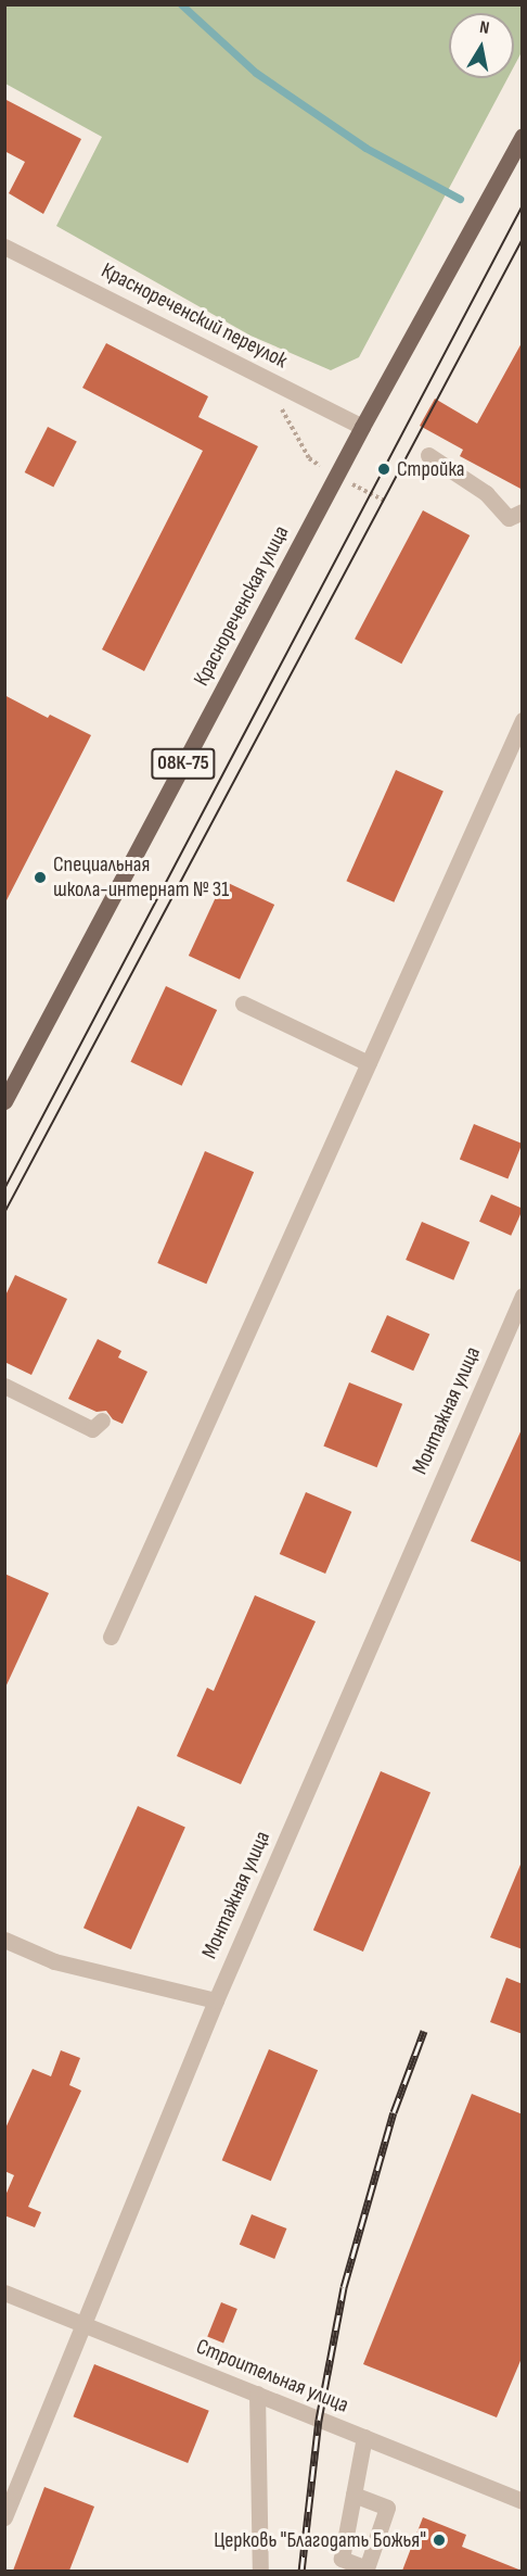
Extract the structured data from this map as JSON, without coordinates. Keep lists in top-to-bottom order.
{
  "streets": {
    "main road": ["Краснореченская улица", "08К-75"],
    "street": ["Краснореченский переулок", "Монтажная улица", "Строительная улица"]
  },
  "crossings": [
    ["Краснореченский переулок", "Краснореченская улица"],
    ["Монтажная улица", "Строительная улица"]
  ],
  "places": ["Стройка", "Специальная школа-интернат № 31", "Церковь \"Благодать Божья\""],
  "north": "top"
}
